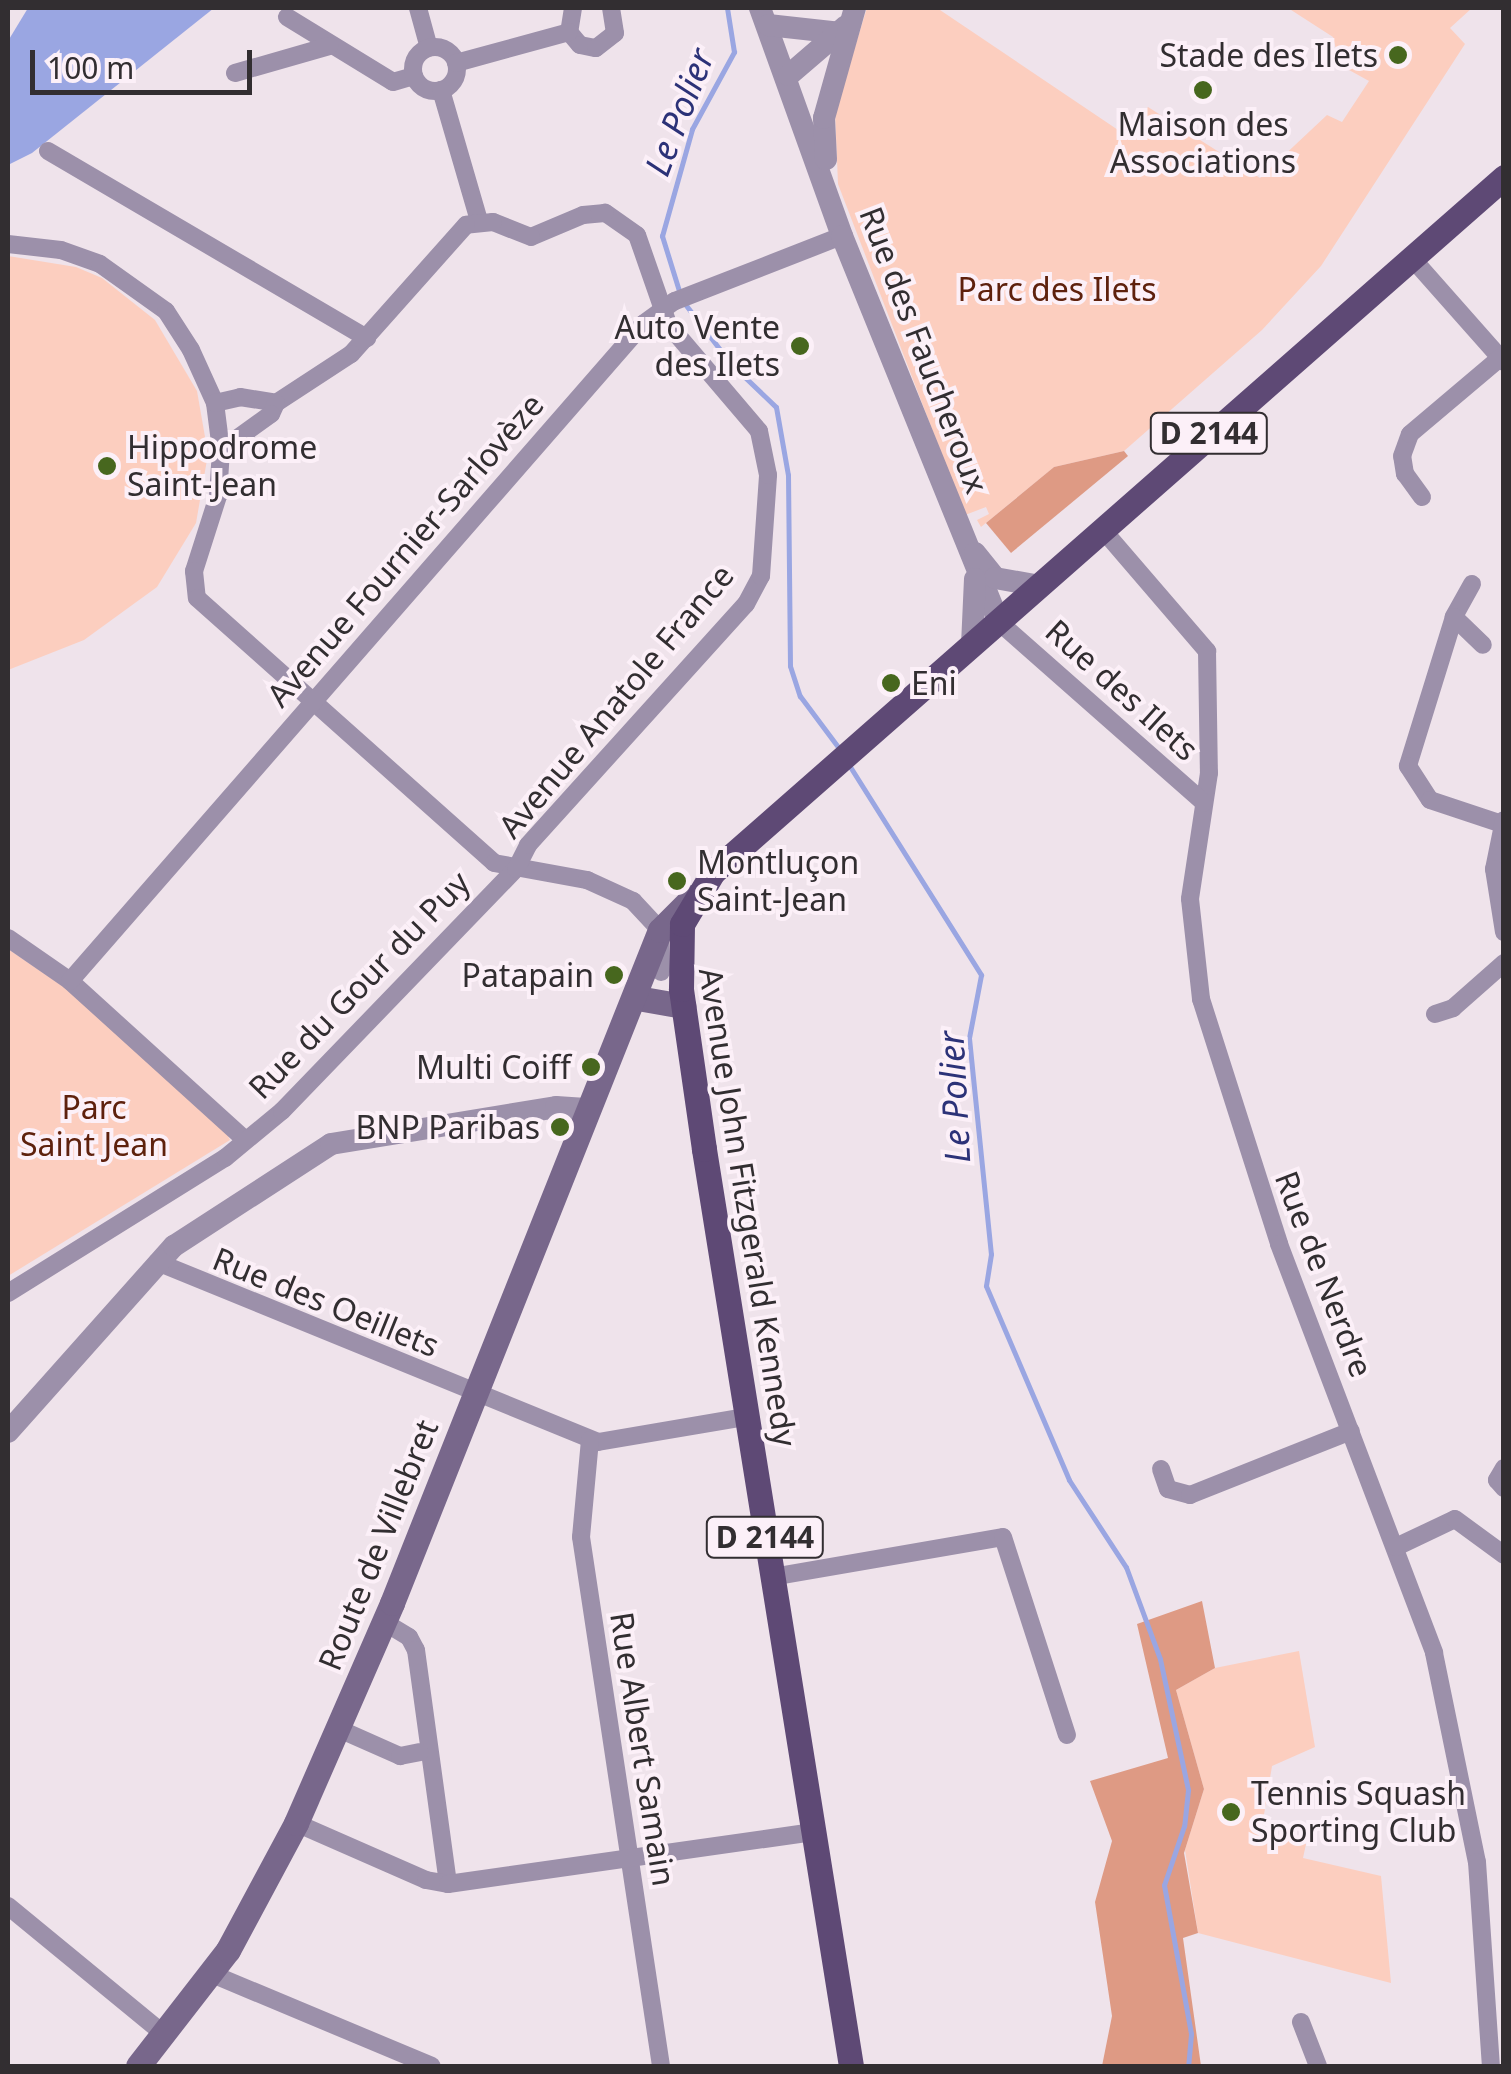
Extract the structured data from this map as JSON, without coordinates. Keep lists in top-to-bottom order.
{
  "streets": {
    "main road": ["D 2144", "Avenue John Fitzgerald Kennedy", "Route de Villebret"],
    "street": [
      "Rue des Faucheroux",
      "Avenue Fournier-Sarlovèze",
      "Rue des Ilets",
      "Avenue Anatole France",
      "Rue du Gour du Puy",
      "Rue de Nerdre",
      "Rue des Oeillets",
      "Rue Albert Samain"
    ]
  },
  "crossings": [
    ["Rue des Faucheroux", "Avenue Fournier-Sarlovèze"],
    ["Avenue Fournier-Sarlovèze", "Avenue Anatole France"],
    ["Rue des Ilets", "Avenue John Fitzgerald Kennedy"],
    ["Rue des Ilets", "Rue de Nerdre"],
    ["Avenue Anatole France", "Rue du Gour du Puy"],
    ["Rue du Gour du Puy", "Avenue John Fitzgerald Kennedy"],
    ["Avenue John Fitzgerald Kennedy", "Rue de Nerdre"],
    ["Rue des Oeillets", "Route de Villebret"],
    ["Rue des Oeillets", "Rue Albert Samain"]
  ],
  "water": ["Le Polier"],
  "parks": ["Parc des Ilets", "Parc Saint Jean"],
  "places": [
    "Stade des Ilets",
    "Maison des Associations",
    "Auto Vente des Ilets",
    "Hippodrome Saint-Jean",
    "Eni",
    "Montluçon Saint-Jean",
    "Patapain",
    "Multi Coiff",
    "BNP Paribas",
    "Tennis Squash Sporting Club"
  ],
  "scale_bar": "100 m"
}
